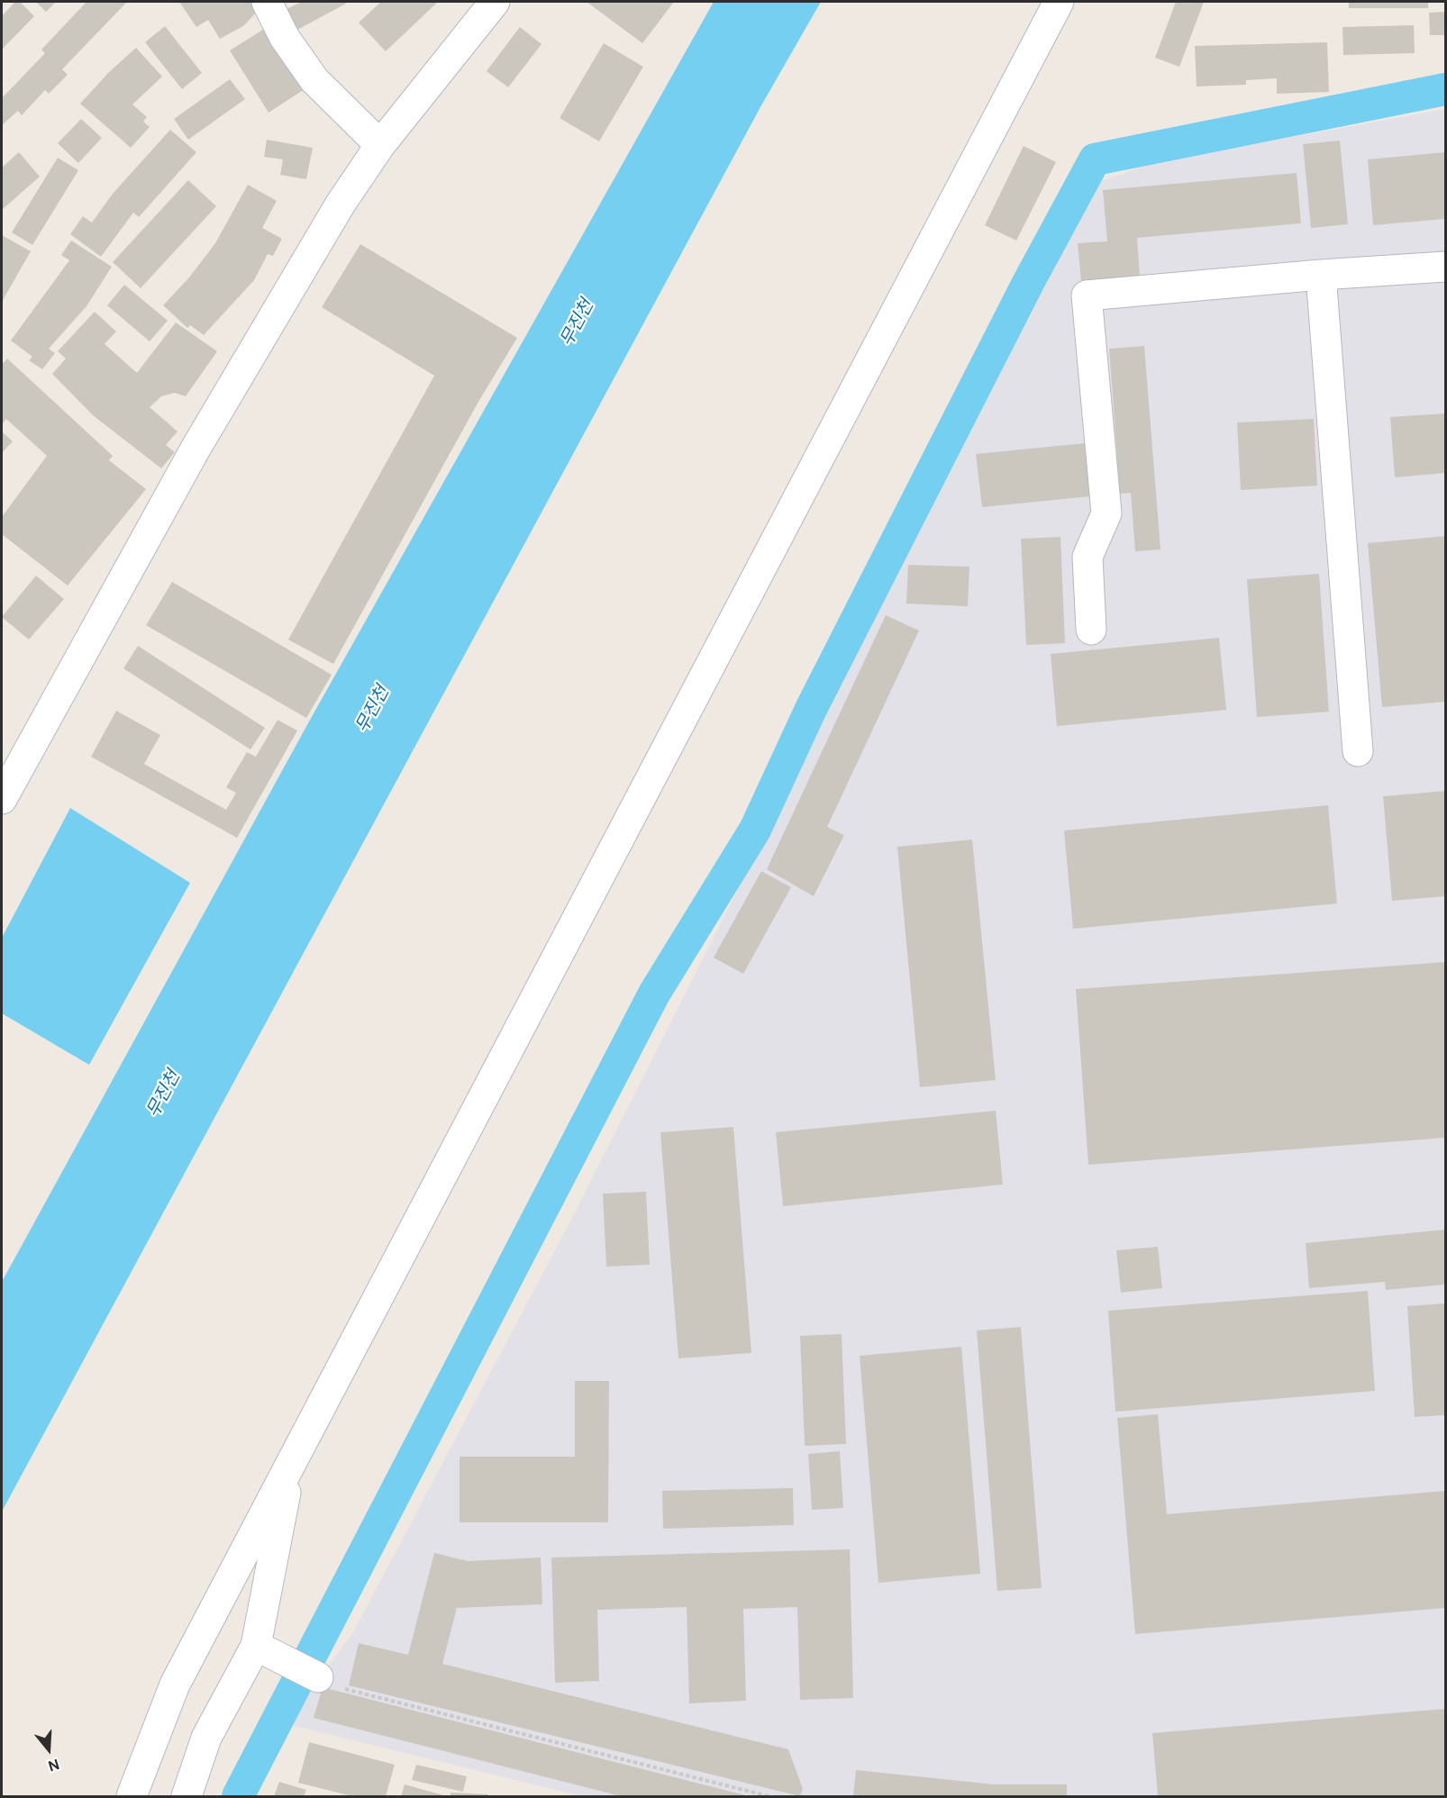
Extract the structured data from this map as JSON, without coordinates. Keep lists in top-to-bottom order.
{
  "water": ["무진천"],
  "north": "bottom"
}
